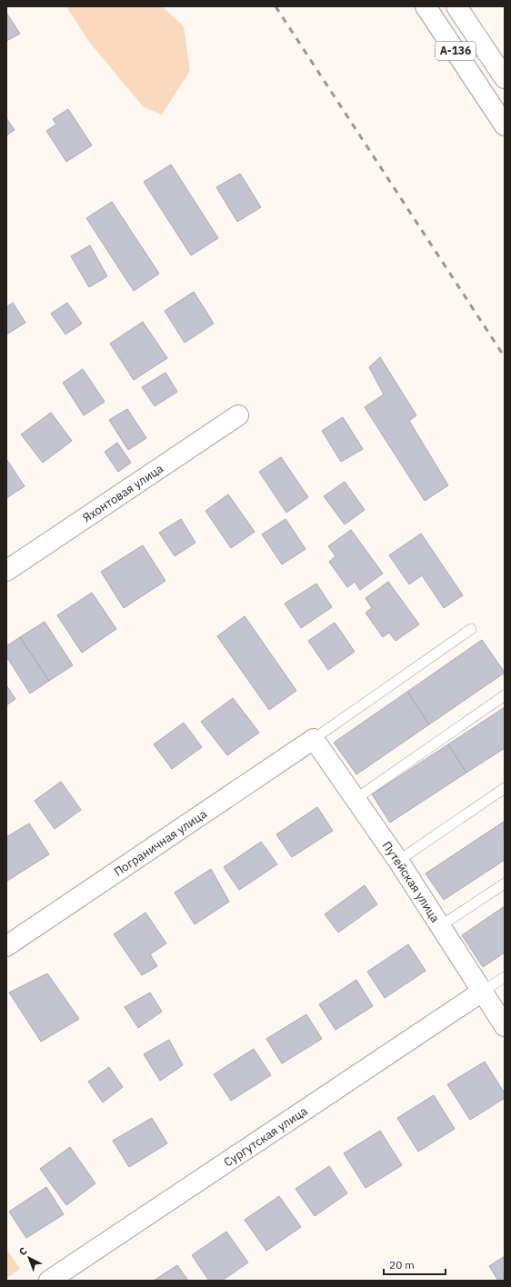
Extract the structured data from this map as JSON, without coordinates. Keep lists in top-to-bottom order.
{
  "streets": {
    "main road": [
      "А-136",
      "Яхонтовая улица",
      "Пограничная улица",
      "Путейская улица",
      "Сургутская улица"
    ]
  },
  "crossings": [
    ["Пограничная улица", "Путейская улица"],
    ["Путейская улица", "Сургутская улица"]
  ],
  "scale_bar": "20 m",
  "north": "top left"
}
